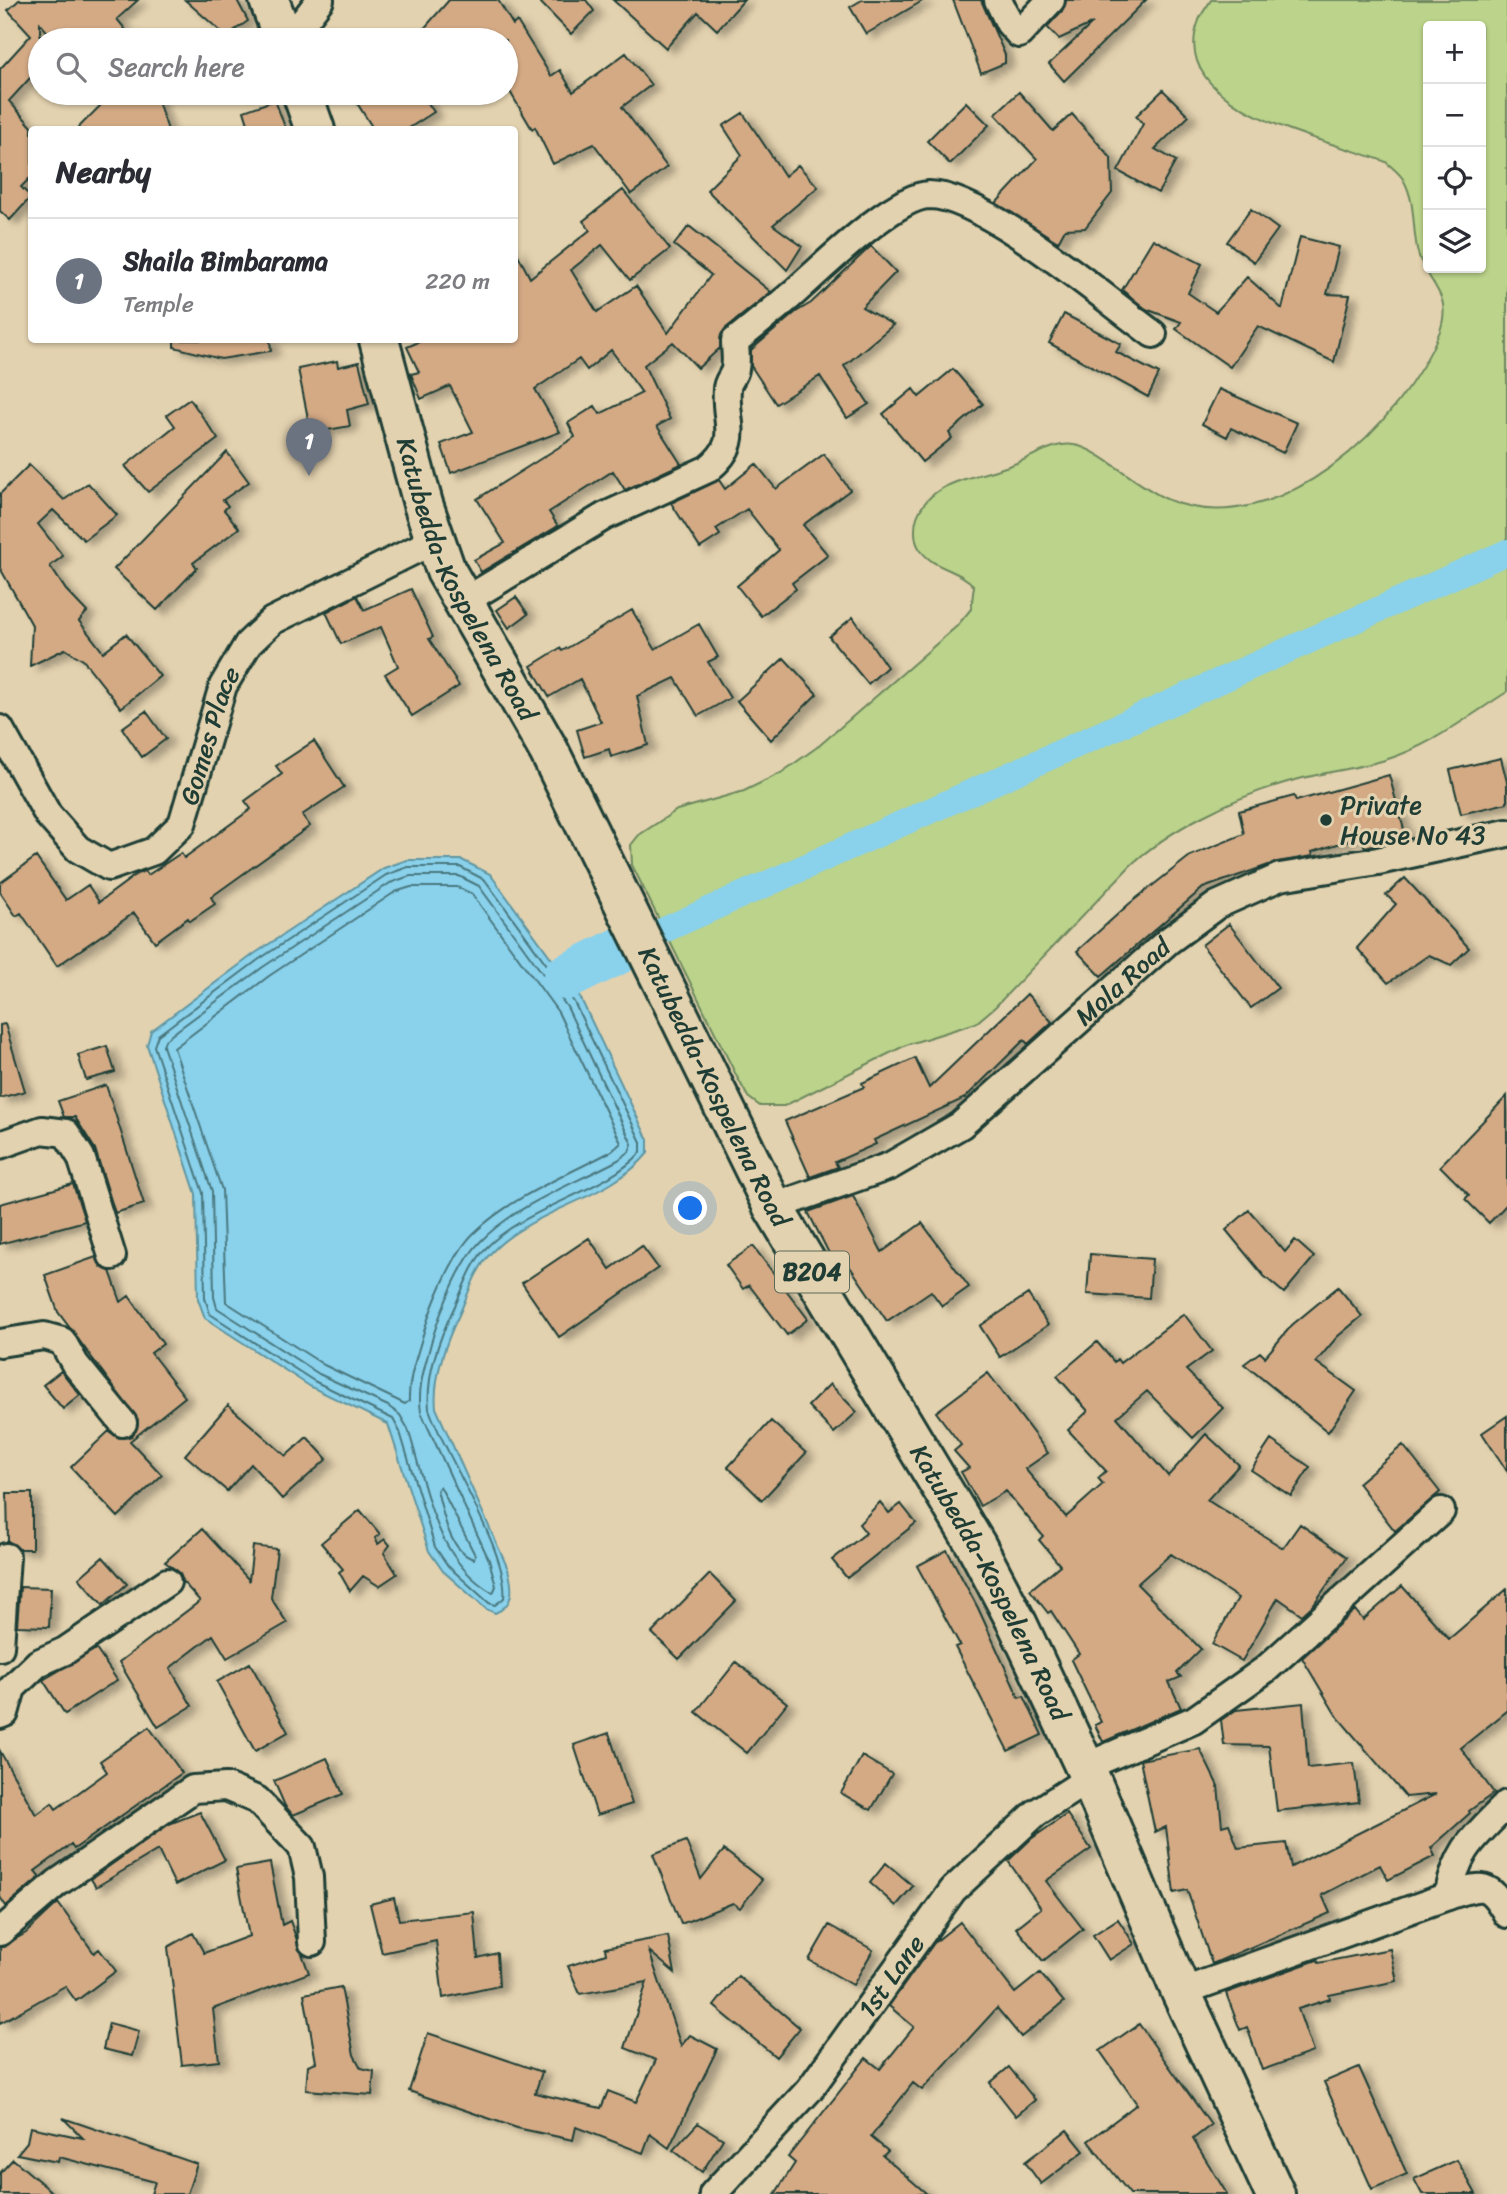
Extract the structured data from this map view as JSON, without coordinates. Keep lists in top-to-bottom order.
{
  "streets": {
    "main road": ["Katubedda-Kospelena Road", "B204"],
    "street": ["Gomes Place", "Mola Road", "1st Lane"]
  },
  "crossings": [
    ["Katubedda-Kospelena Road", "Gomes Place"],
    ["Katubedda-Kospelena Road", "Mola Road"],
    ["Katubedda-Kospelena Road", "1st Lane"]
  ],
  "places": ["Private House No 43"],
  "page": {
    "map_buttons": ["+", "−"],
    "search": "Search here",
    "heading": "Nearby",
    "list": [
      {
        "mark": "1",
        "name": "Shaila Bimbarama",
        "note": "Temple",
        "value": "220 m"
      }
    ],
    "pins": "1"
  }
}
